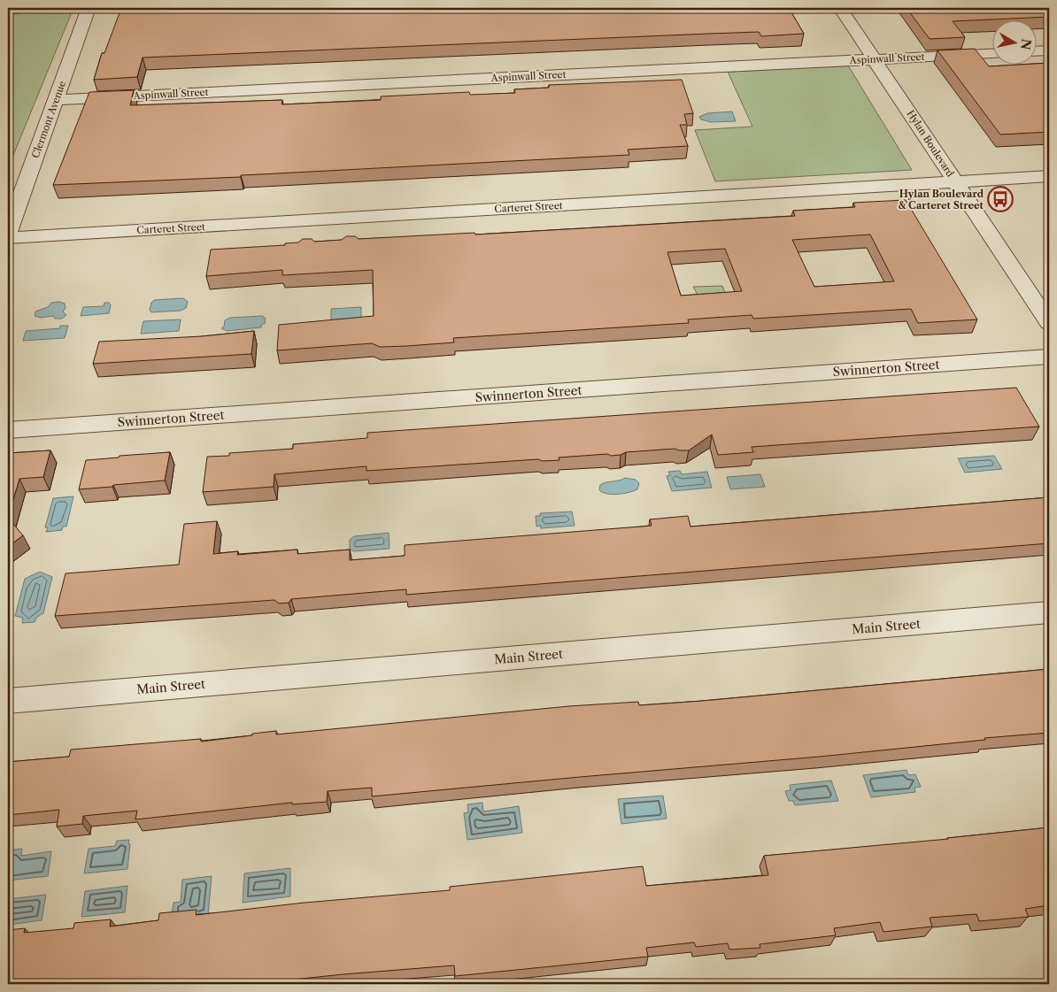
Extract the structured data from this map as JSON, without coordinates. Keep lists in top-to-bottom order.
{
  "streets": {
    "street": [
      "Aspinwall Street",
      "Clermont Avenue",
      "Hylan Boulevard",
      "Carteret Street",
      "Swinnerton Street",
      "Main Street"
    ]
  },
  "crossings": [
    ["Aspinwall Street", "Clermont Avenue"],
    ["Aspinwall Street", "Hylan Boulevard"],
    ["Hylan Boulevard", "Carteret Street"]
  ],
  "places": {
    "bus stop": ["Hylan Boulevard & Carteret Street"]
  },
  "north": "right"
}
